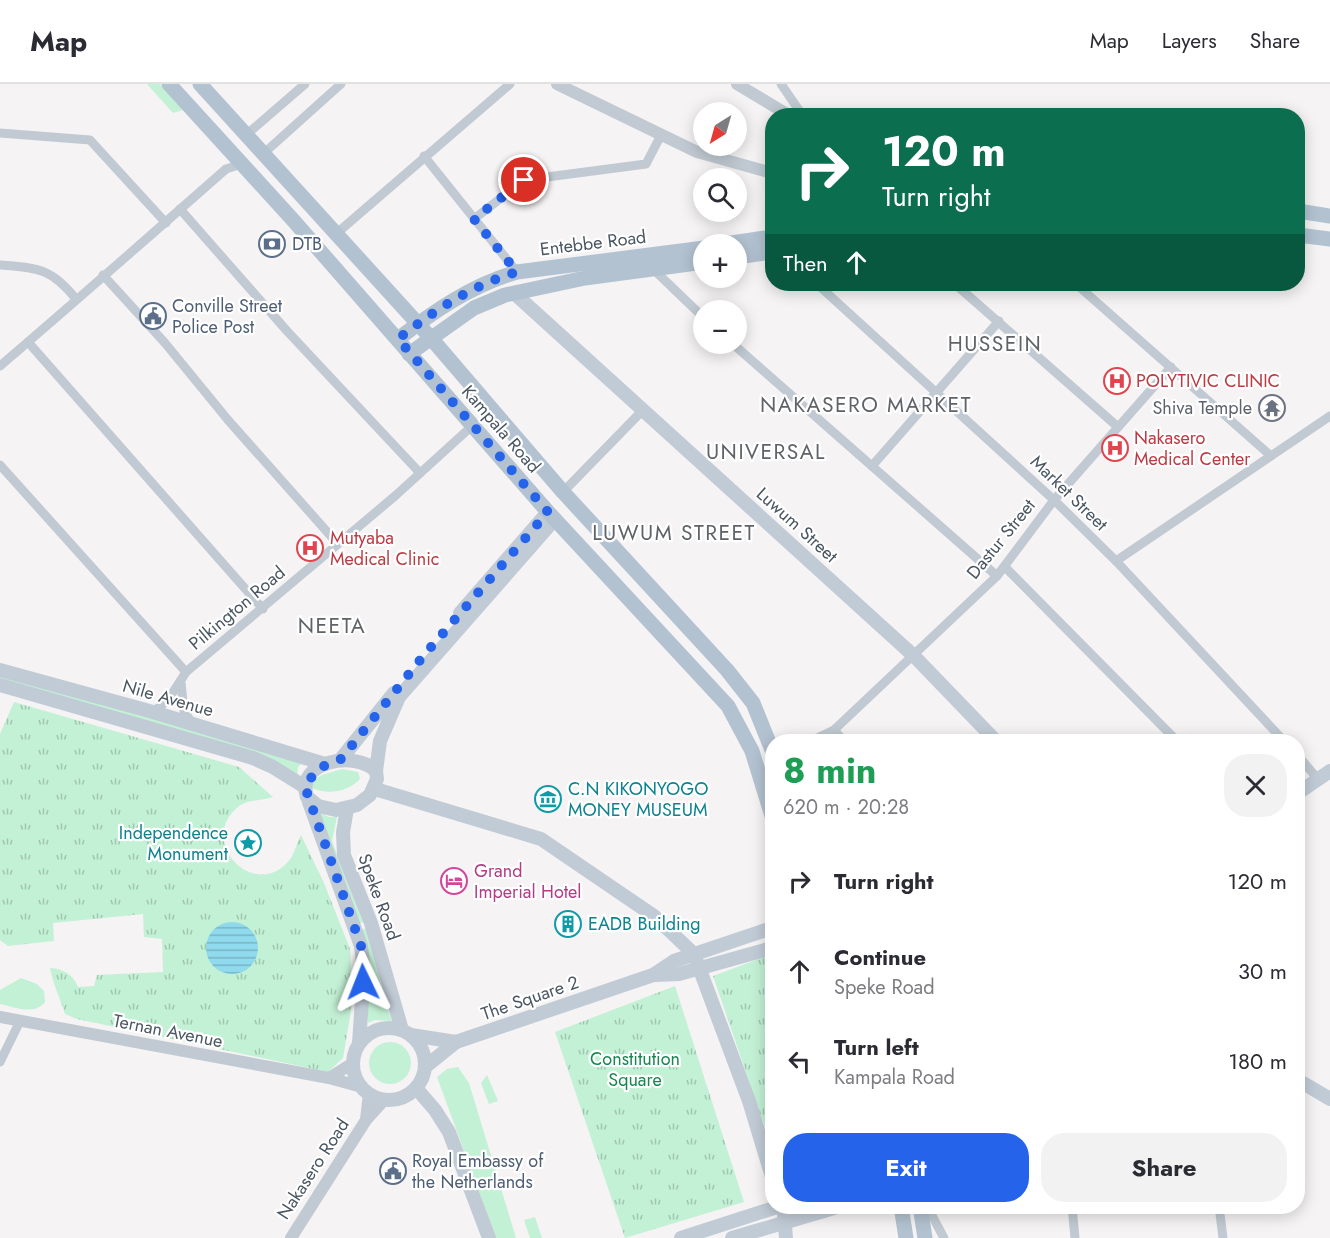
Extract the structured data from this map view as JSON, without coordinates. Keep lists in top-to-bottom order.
{
  "streets": {
    "main road": [
      "Entebbe Road",
      "Kampala Road",
      "Luwum Street",
      "Nile Avenue",
      "Speke Road",
      "The Square 2"
    ],
    "street": [
      "Market Street",
      "Dastur Street",
      "Pilkington Road",
      "Ternan Avenue",
      "Nakasero Road"
    ]
  },
  "crossings": [
    ["Entebbe Road", "Kampala Road"],
    ["Entebbe Road", "Luwum Street"],
    ["Kampala Road", "Pilkington Road"],
    ["Market Street", "Dastur Street"],
    ["Luwum Street", "Dastur Street"],
    ["Nile Avenue", "Speke Road"],
    ["Speke Road", "The Square 2"],
    ["Speke Road", "Ternan Avenue"],
    ["Speke Road", "Nakasero Road"],
    ["The Square 2", "Ternan Avenue"],
    ["The Square 2", "Nakasero Road"],
    ["Ternan Avenue", "Nakasero Road"]
  ],
  "districts": [
    "HUSSEIN",
    "NAKASERO MARKET",
    "UNIVERSAL",
    "LUWUM STREET",
    "NEETA"
  ],
  "parks": ["Constitution Square"],
  "places": {
    "bank": ["DTB"],
    "public building": ["Conville Street Police Post", "Royal Embassy of the Netherlands"],
    "hospital": ["POLYTIVIC CLINIC", "Nakasero Medical Center", "Mutyaba Medical Clinic"],
    "temple": ["Shiva Temple"],
    "museum": ["C.N KIKONYOGO MONEY MUSEUM"],
    "place": ["Independence Monument"],
    "hotel": ["Grand Imperial Hotel"],
    "building": ["EADB Building"]
  },
  "north": "bottom left",
  "page": {
    "header": "Map",
    "nav": ["Map", "Layers", "Share"],
    "map_buttons": ["+", "−"],
    "turn": ["120 m", "Turn right"],
    "then": "Then",
    "heading": ["8 min", "620 m · 20:28"],
    "list": [
      {
        "name": "Turn right",
        "value": "120 m"
      },
      {
        "name": "Continue",
        "note": "Speke Road",
        "value": "30 m"
      },
      {
        "name": "Turn left",
        "note": "Kampala Road",
        "value": "180 m"
      }
    ],
    "buttons": ["Exit", "Share"]
  }
}
